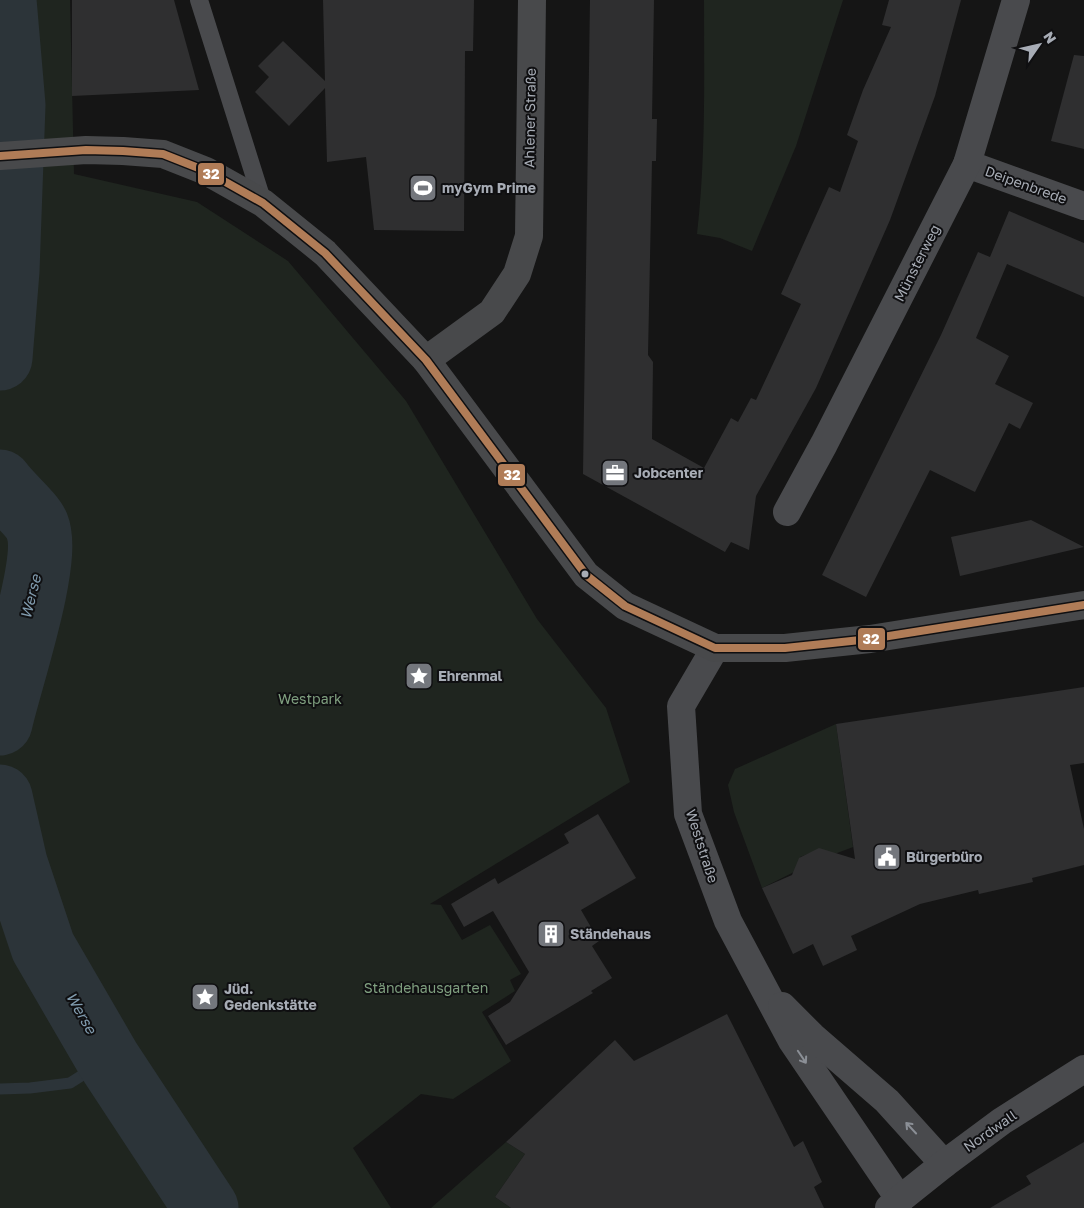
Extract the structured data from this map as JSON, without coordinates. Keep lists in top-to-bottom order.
{
  "streets": {
    "main road": ["Ahlener Straße"],
    "street": [
      "Deipenbrede",
      "Münsterweg",
      "Weststraße",
      "Nordwall"
    ]
  },
  "crossings": [
    ["Deipenbrede", "Münsterweg"],
    ["Weststraße", "Nordwall"]
  ],
  "water": ["Werse"],
  "parks": ["Westpark", "Ständehausgarten"],
  "places": {
    "sports": ["myGym Prime"],
    "office": ["Jobcenter"],
    "place": ["Ehrenmal", "Jüd. Gedenkstätte"],
    "public building": ["Bürgerbüro"],
    "building": ["Ständehaus"]
  },
  "lines": ["transit line 32"],
  "north": "top right"
}
